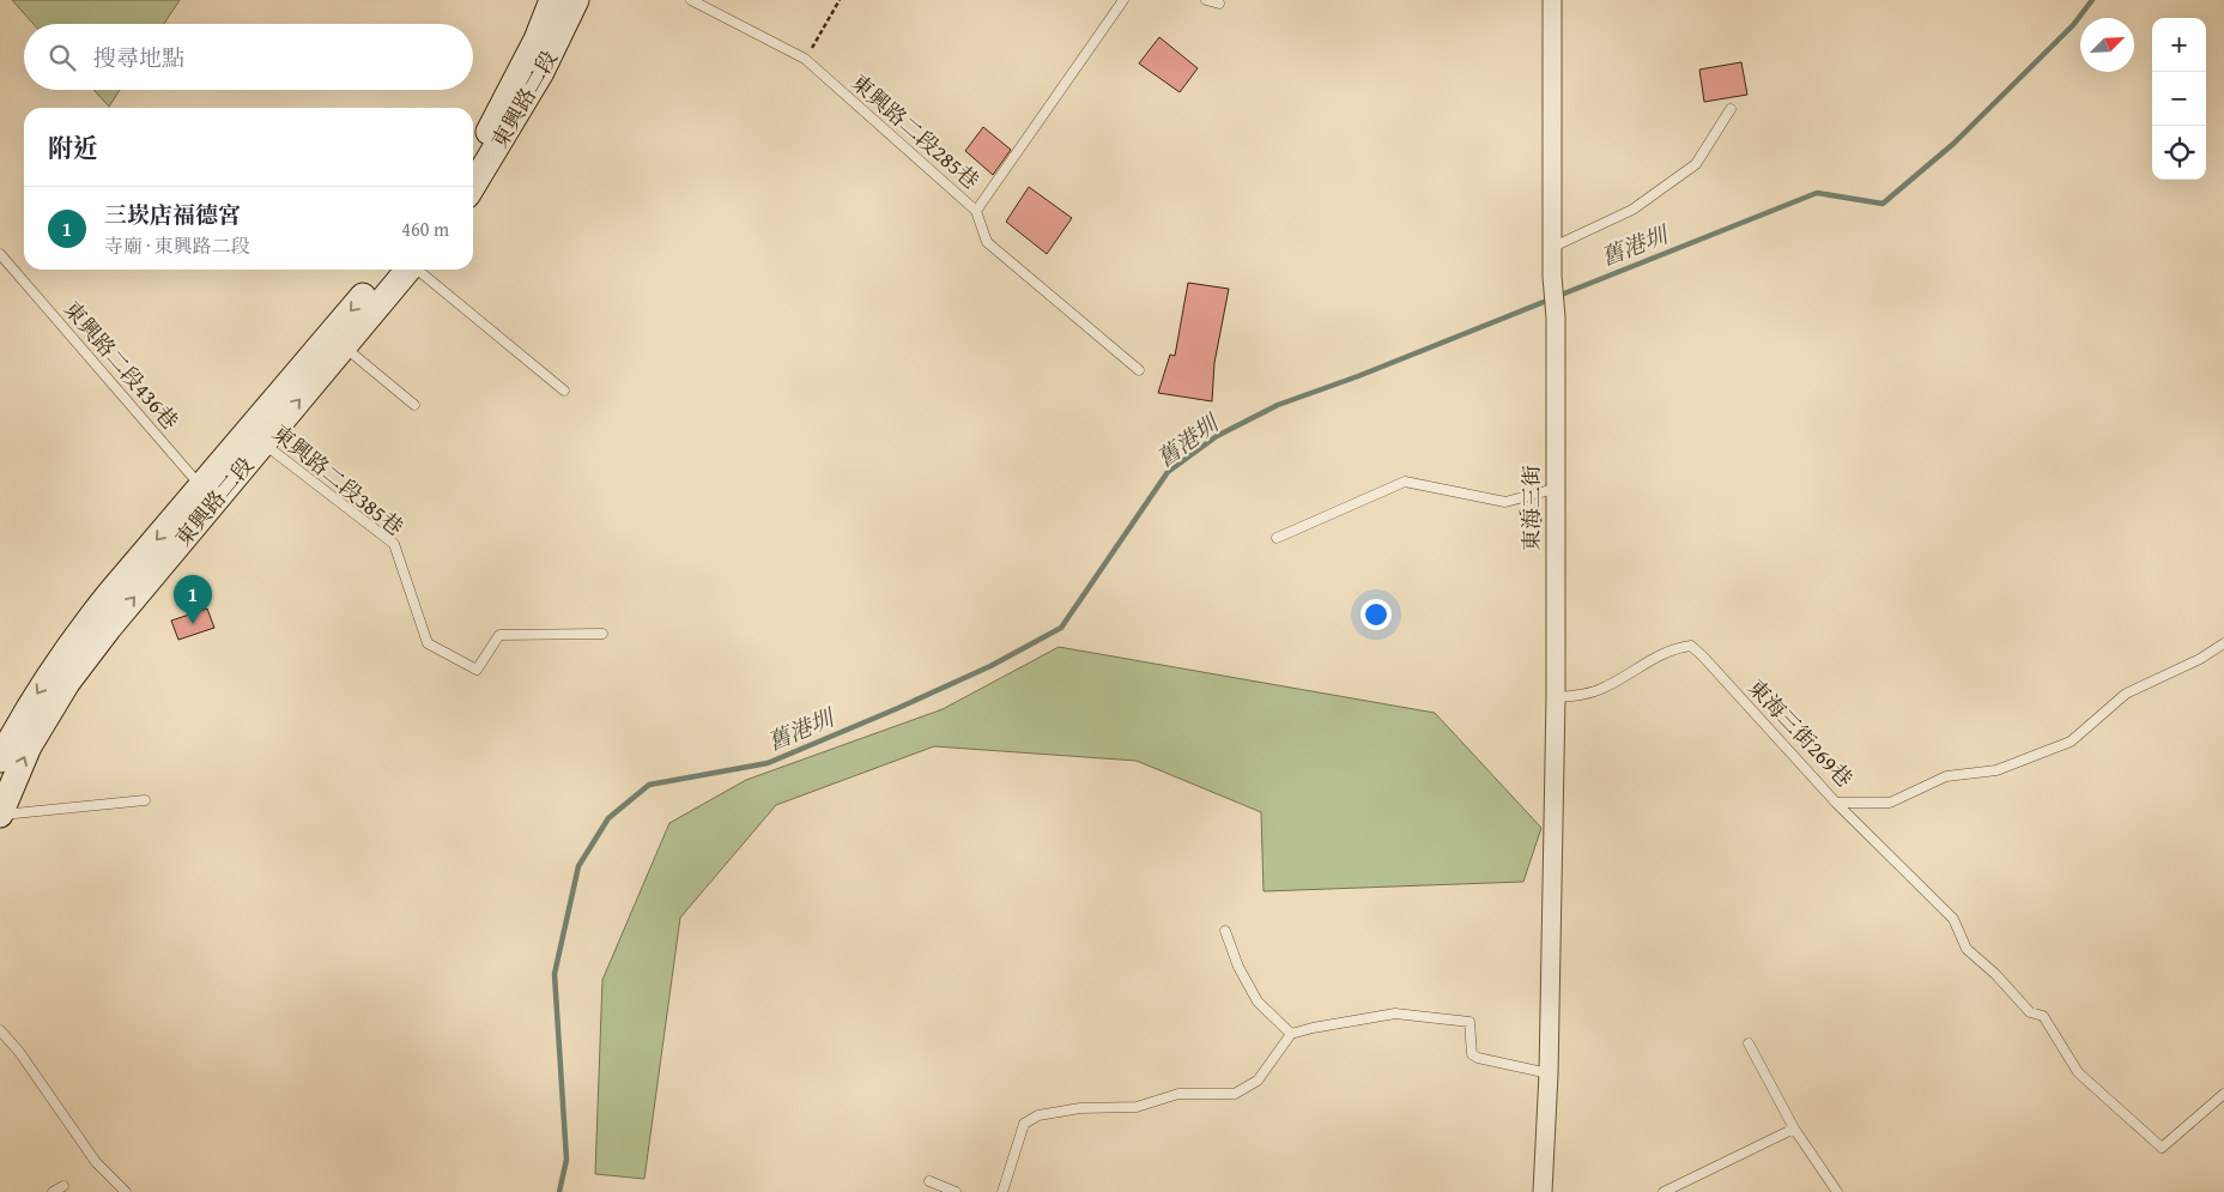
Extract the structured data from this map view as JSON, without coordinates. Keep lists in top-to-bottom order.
{
  "streets": {
    "main road": ["東興路二段"],
    "street": ["東海三街"],
    "lane": [
      "東興路二段285巷",
      "東興路二段436巷",
      "東興路二段385巷",
      "東海三街269巷"
    ]
  },
  "crossings": [
    ["東興路二段", "東興路二段436巷"],
    ["東興路二段", "東興路二段385巷"],
    ["東海三街", "東海三街269巷"]
  ],
  "water": ["舊港圳"],
  "north": "top right",
  "page": {
    "map_buttons": ["+", "−"],
    "search": "搜尋地點",
    "heading": "附近",
    "list": [
      {
        "mark": "1",
        "name": "三崁店福德宮",
        "note": "寺廟 · 東興路二段",
        "value": "460 m"
      }
    ],
    "pins": "1"
  }
}
